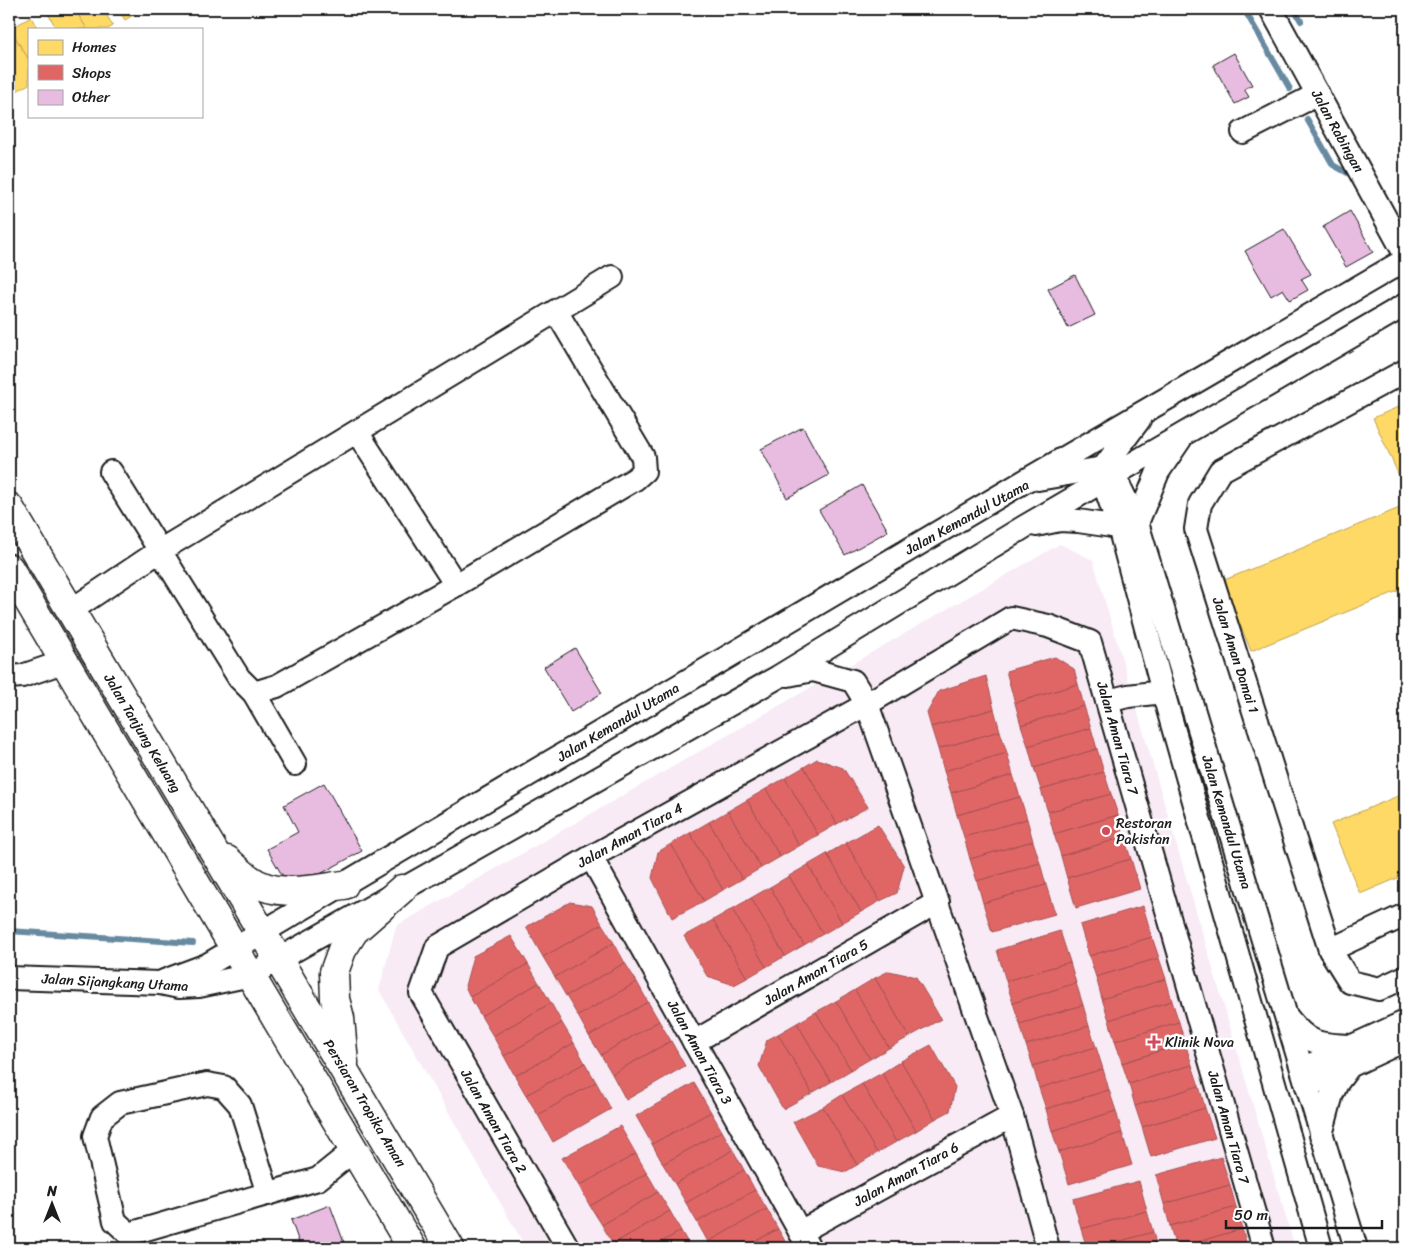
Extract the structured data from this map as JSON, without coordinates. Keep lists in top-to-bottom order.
{
  "streets": {
    "main road": ["Jalan Tanjung Keluang", "Persiaran Tropika Aman"],
    "street": [
      "Jalan Rabingan",
      "Jalan Kemandul Utama",
      "Jalan Aman Damai 1",
      "Jalan Aman Tiara 7",
      "Jalan Aman Tiara 4",
      "Jalan Aman Tiara 5",
      "Jalan Sijangkang Utama",
      "Jalan Aman Tiara 3",
      "Jalan Aman Tiara 2",
      "Jalan Aman Tiara 6"
    ]
  },
  "crossings": [
    ["Jalan Kemandul Utama", "Jalan Tanjung Keluang"],
    ["Jalan Kemandul Utama", "Jalan Sijangkang Utama"],
    ["Jalan Tanjung Keluang", "Persiaran Tropika Aman"],
    ["Jalan Aman Tiara 7", "Jalan Aman Tiara 4"],
    ["Jalan Aman Tiara 4", "Jalan Aman Tiara 3"],
    ["Jalan Aman Tiara 4", "Jalan Aman Tiara 2"],
    ["Jalan Aman Tiara 5", "Jalan Aman Tiara 3"],
    ["Jalan Aman Tiara 3", "Jalan Aman Tiara 6"]
  ],
  "places": {
    "other": ["Restoran Pakistan"],
    "health": ["Klinik Nova"]
  },
  "legend": ["Homes", "Shops", "Other"],
  "scale_bar": "50 m",
  "north": "top"
}
